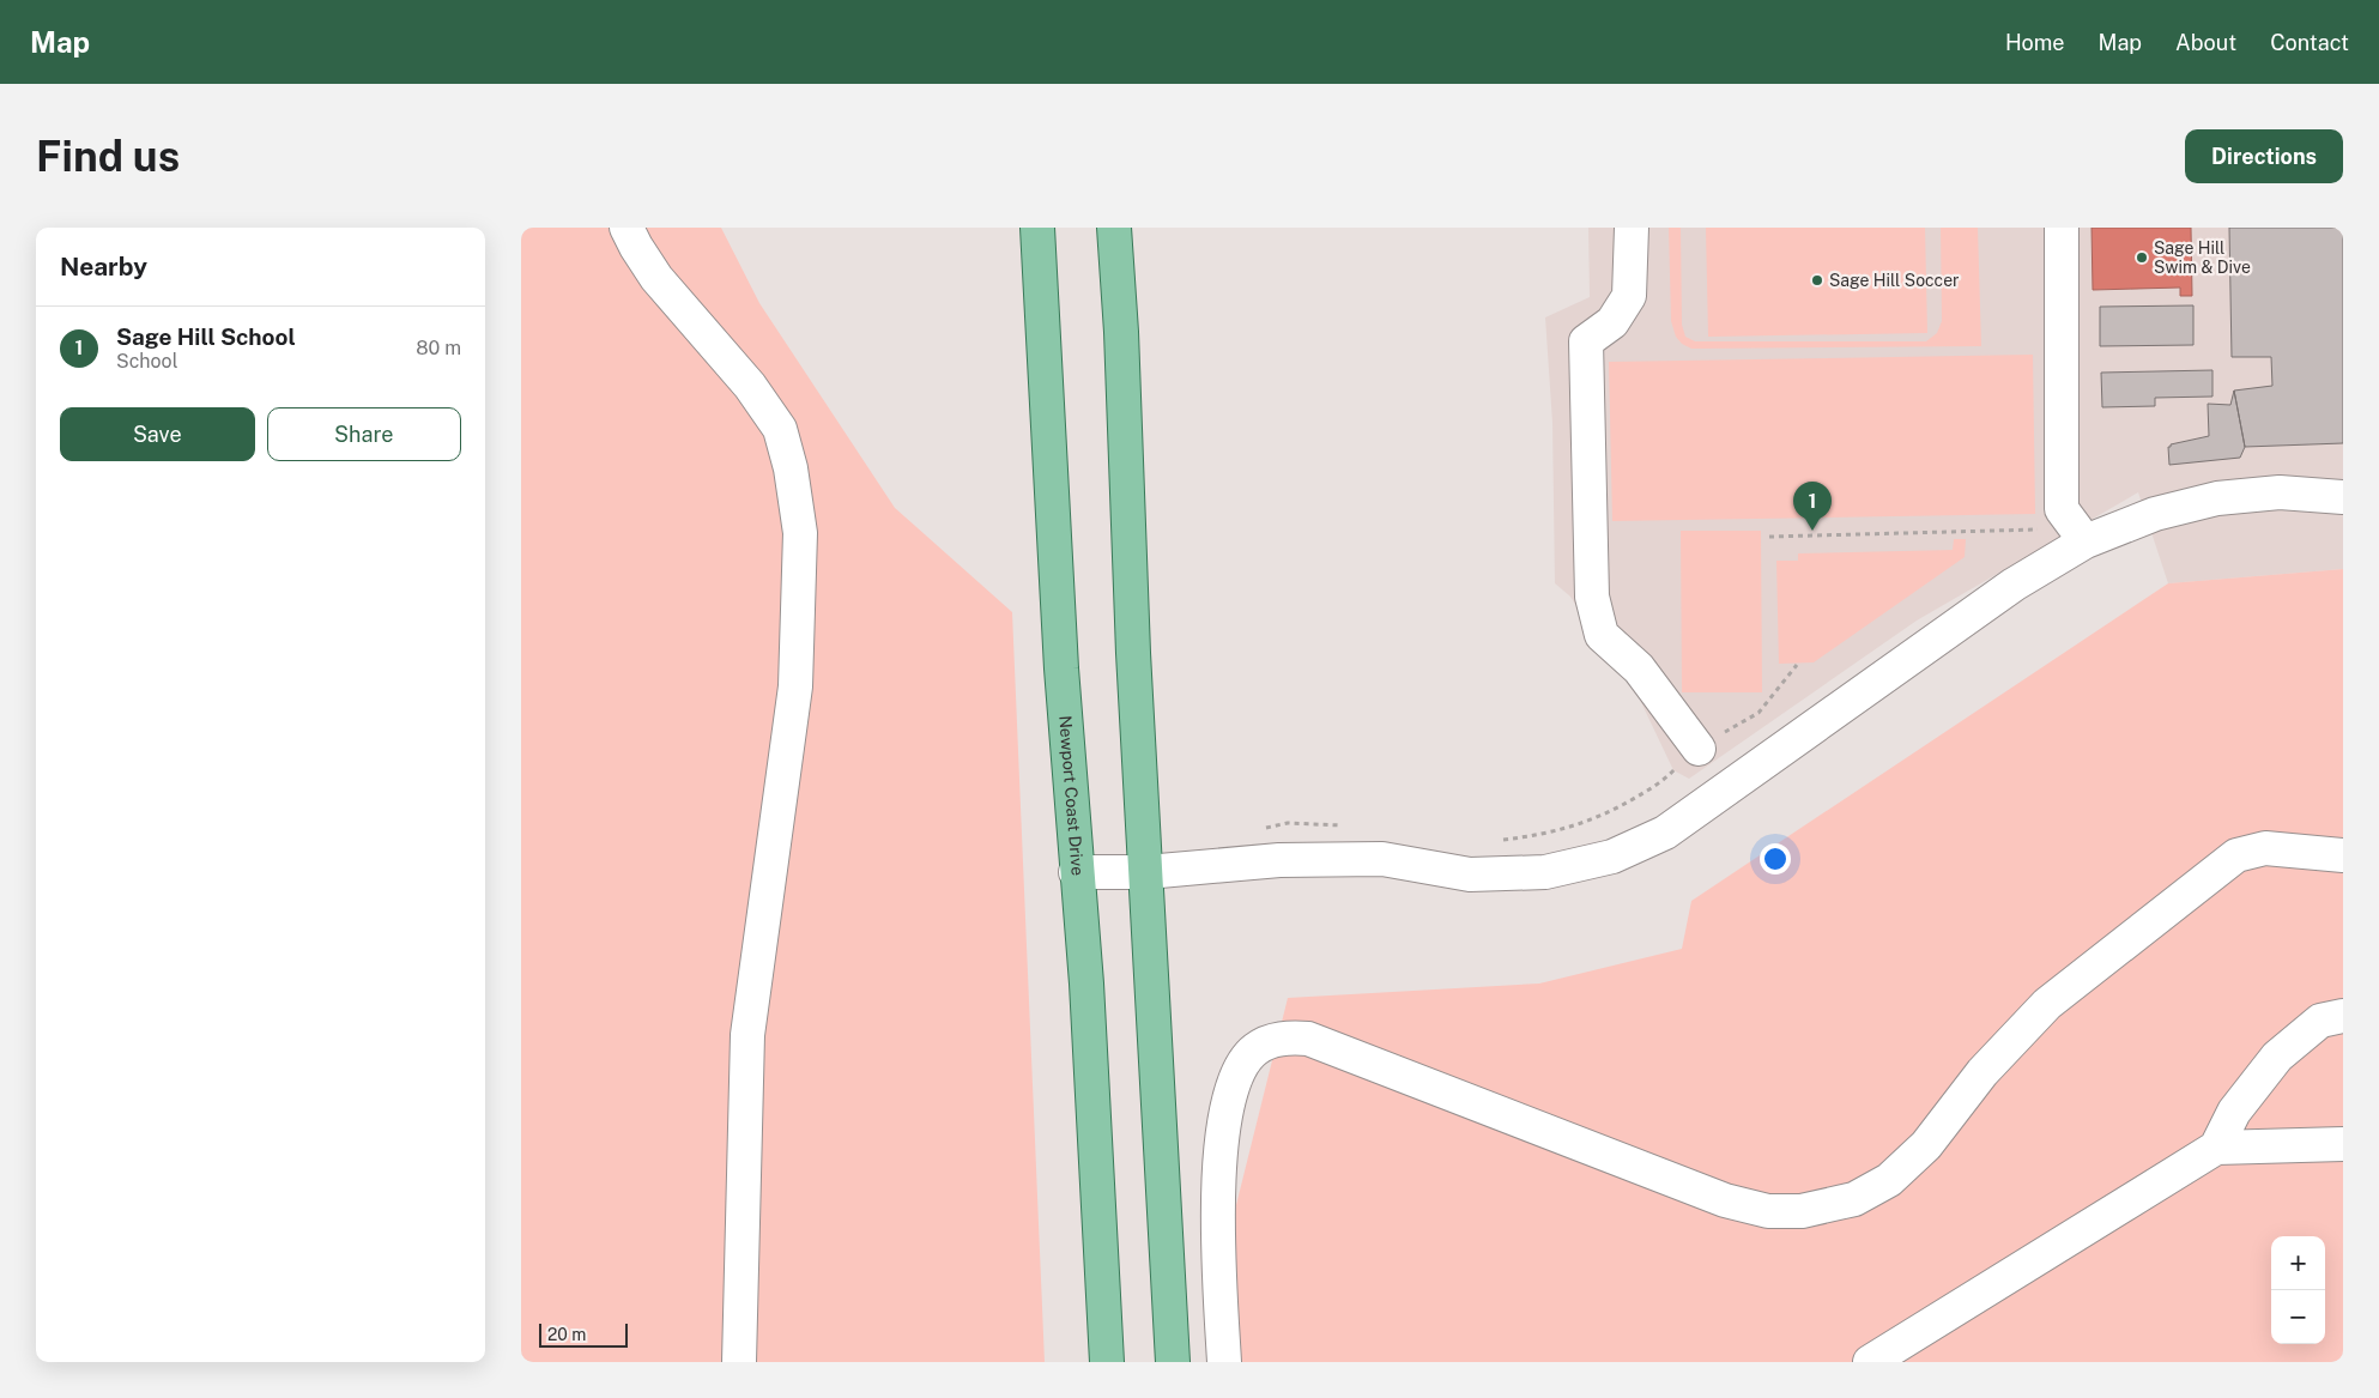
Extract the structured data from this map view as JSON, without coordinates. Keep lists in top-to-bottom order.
{
  "streets": {
    "main road": ["Newport Coast Drive"]
  },
  "places": ["Sage Hill Swim & Dive", "Sage Hill Soccer"],
  "scale_bar": "20 m",
  "page": {
    "header": "Map",
    "nav": [
      "Home",
      "Map",
      "About",
      "Contact"
    ],
    "buttons": [
      "Directions",
      ["Save", "Share"]
    ],
    "title": "Find us",
    "heading": "Nearby",
    "list": [
      {
        "mark": "1",
        "name": "Sage Hill School",
        "note": "School",
        "value": "80 m"
      }
    ],
    "pins": "1",
    "map_buttons": ["+", "−"],
    "scale": "20 m"
  }
}
